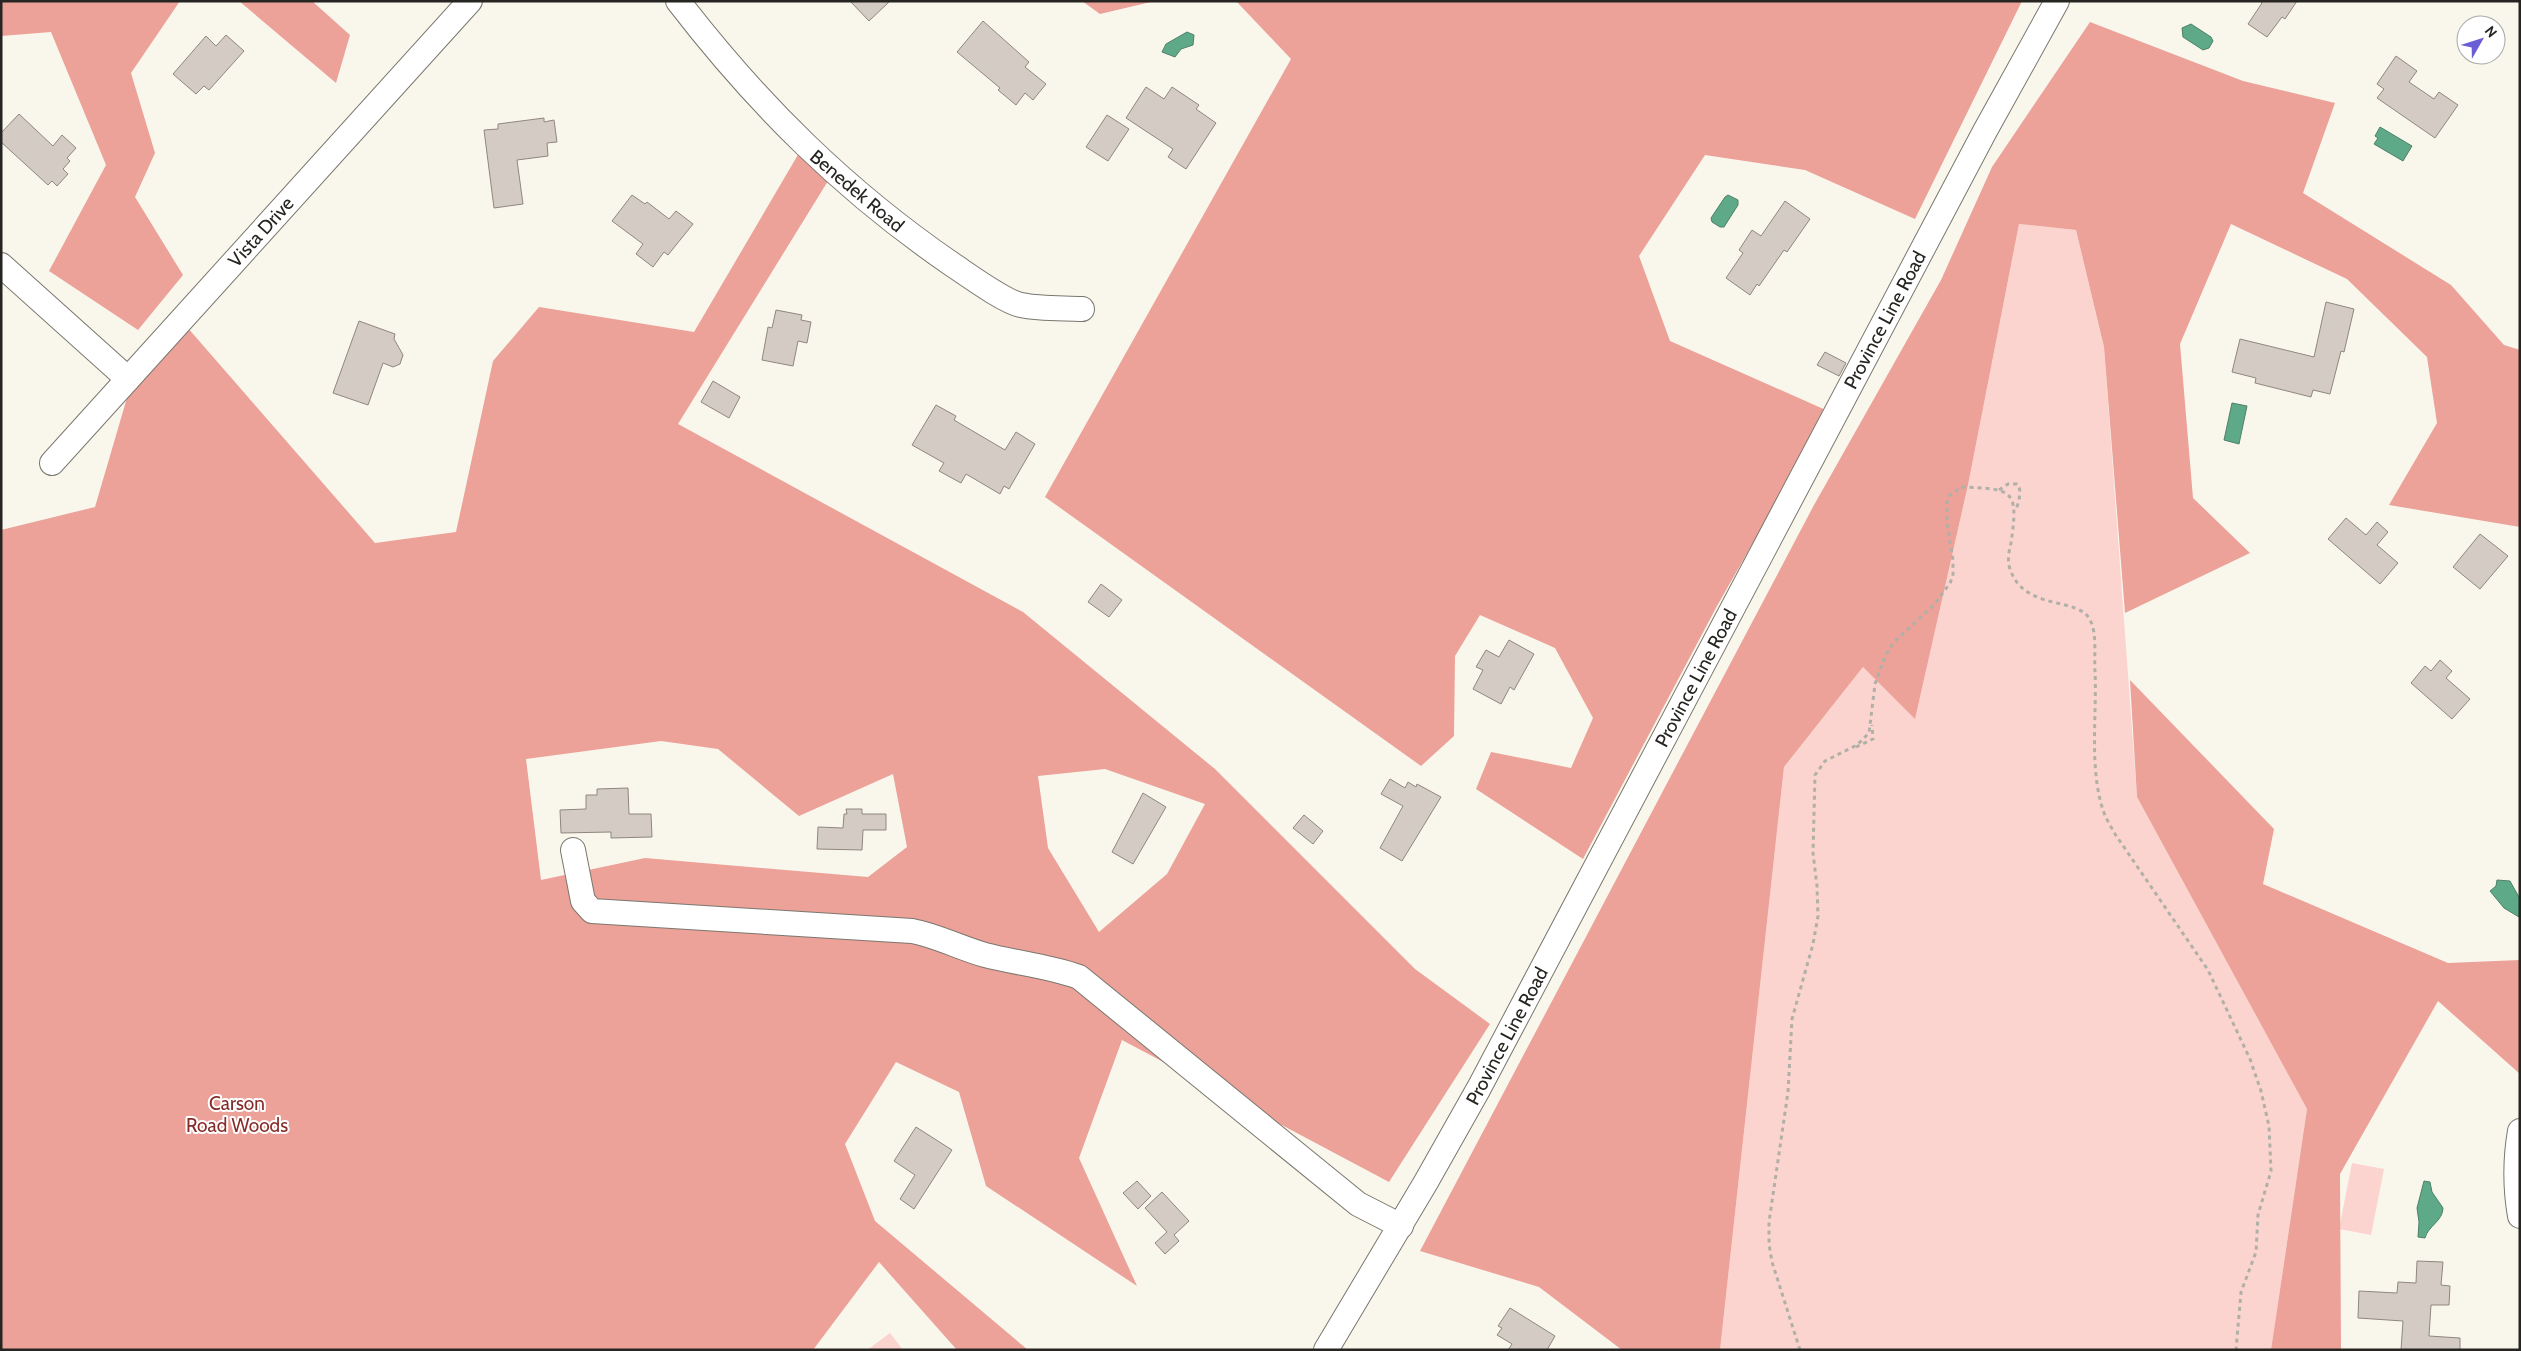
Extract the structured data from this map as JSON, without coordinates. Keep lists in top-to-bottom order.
{
  "streets": {
    "street": ["Benedek Road", "Vista Drive", "Province Line Road"]
  },
  "parks": ["Carson Road Woods"],
  "north": "top right"
}
